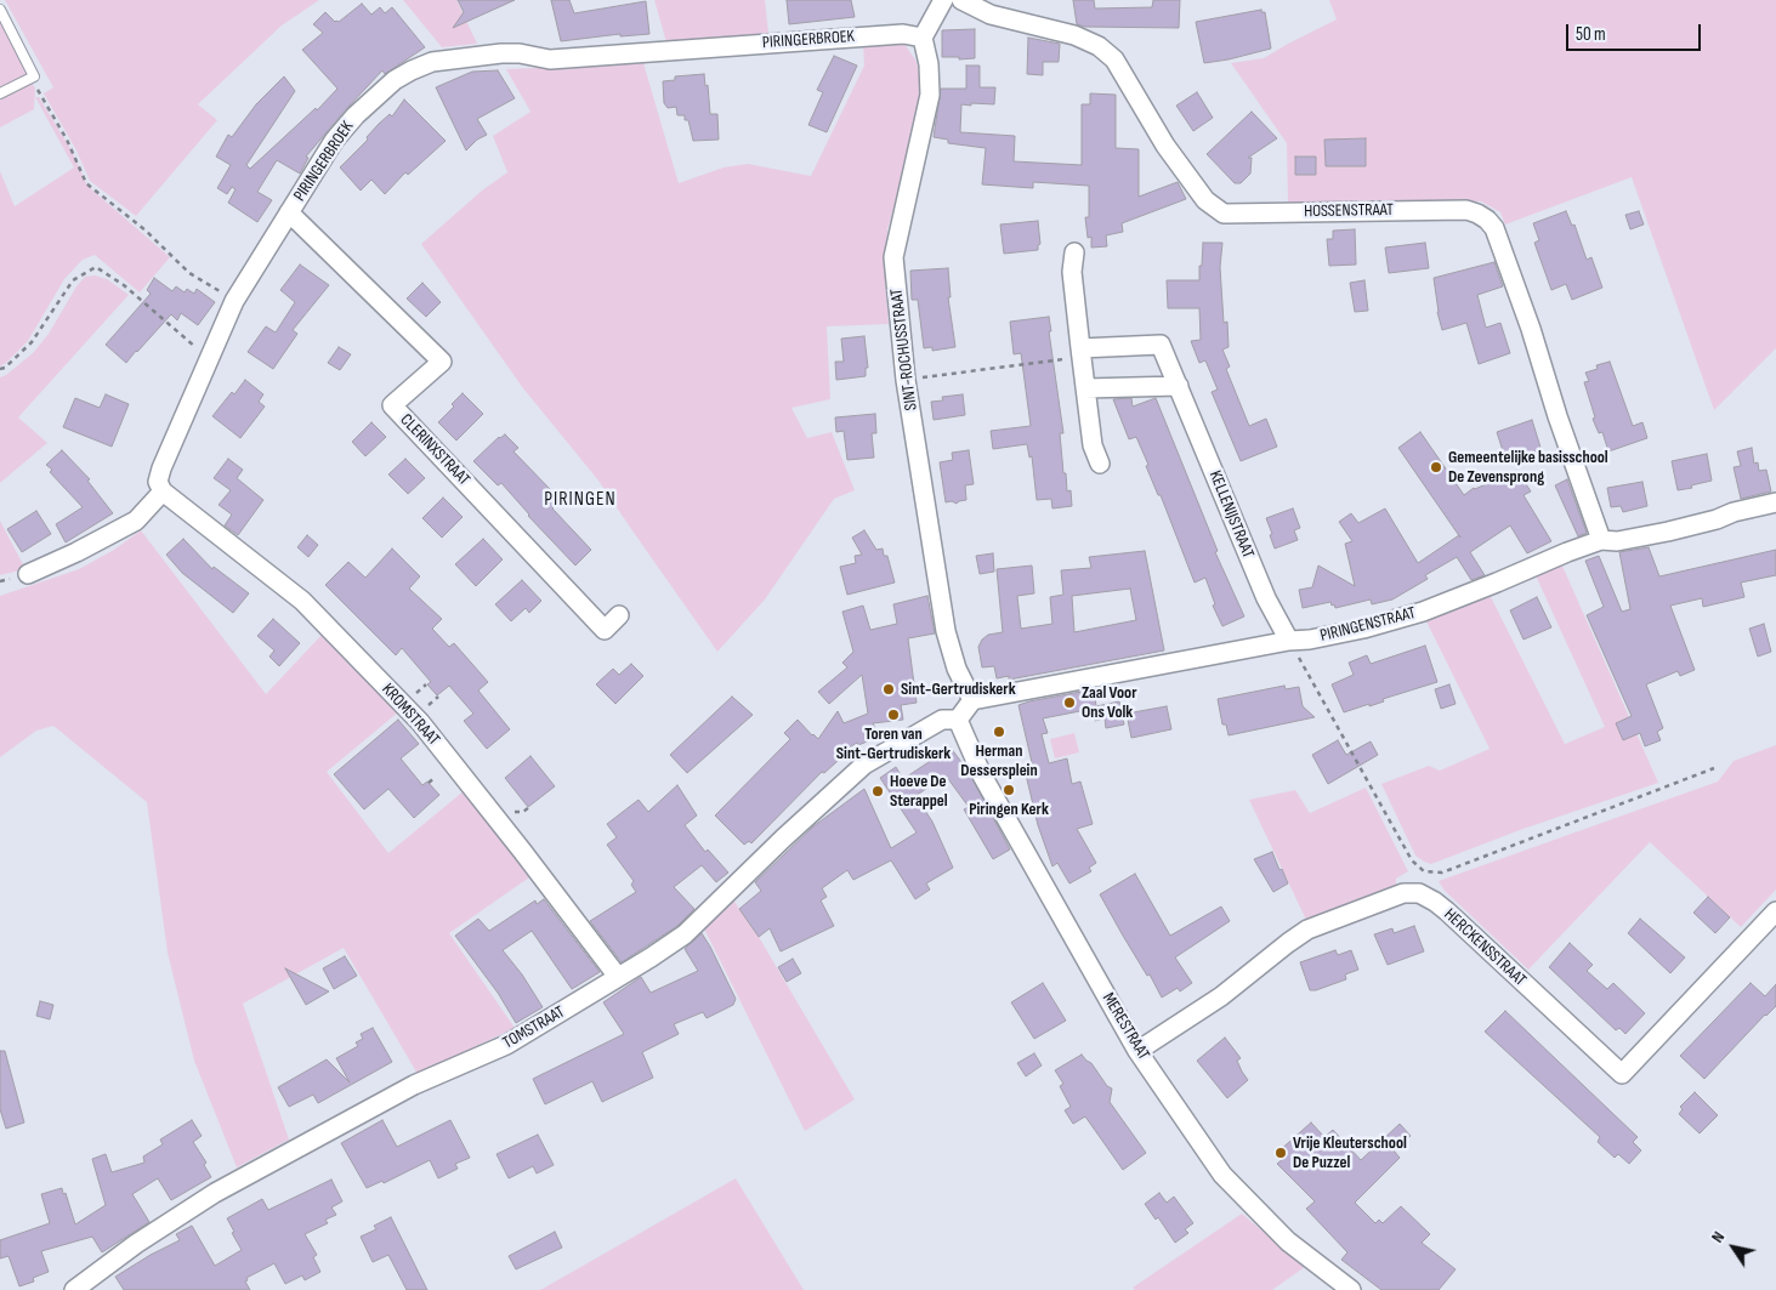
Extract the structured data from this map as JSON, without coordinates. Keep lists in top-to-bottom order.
{
  "streets": {
    "street": [
      "PIRINGERBROEK",
      "HOSSENSTRAAT",
      "SINT-ROCHUSSTRAAT",
      "CLERINXSTRAAT",
      "KELLENIJSTRAAT",
      "PIRINGENSTRAAT",
      "KROMSTRAAT",
      "HERCKENSSTRAAT",
      "MERESTRAAT",
      "TOMSTRAAT"
    ]
  },
  "crossings": [
    ["PIRINGERBROEK", "SINT-ROCHUSSTRAAT"],
    ["PIRINGERBROEK", "CLERINXSTRAAT"],
    ["PIRINGERBROEK", "KROMSTRAAT"],
    ["HOSSENSTRAAT", "PIRINGENSTRAAT"],
    ["SINT-ROCHUSSTRAAT", "PIRINGENSTRAAT"],
    ["KELLENIJSTRAAT", "PIRINGENSTRAAT"],
    ["KROMSTRAAT", "TOMSTRAAT"],
    ["HERCKENSSTRAAT", "MERESTRAAT"],
    ["MERESTRAAT", "TOMSTRAAT"]
  ],
  "districts": ["PIRINGEN"],
  "places": [
    "Gemeentelijke basisschool De Zevensprong",
    "Sint-Gertrudiskerk",
    "Zaal Voor Ons Volk",
    "Toren van Sint-Gertrudiskerk",
    "Herman Dessersplein",
    "Piringen Kerk",
    "Hoeve De Sterappel",
    "Vrije Kleuterschool De Puzzel"
  ],
  "scale_bar": "50 m",
  "north": "top left"
}
